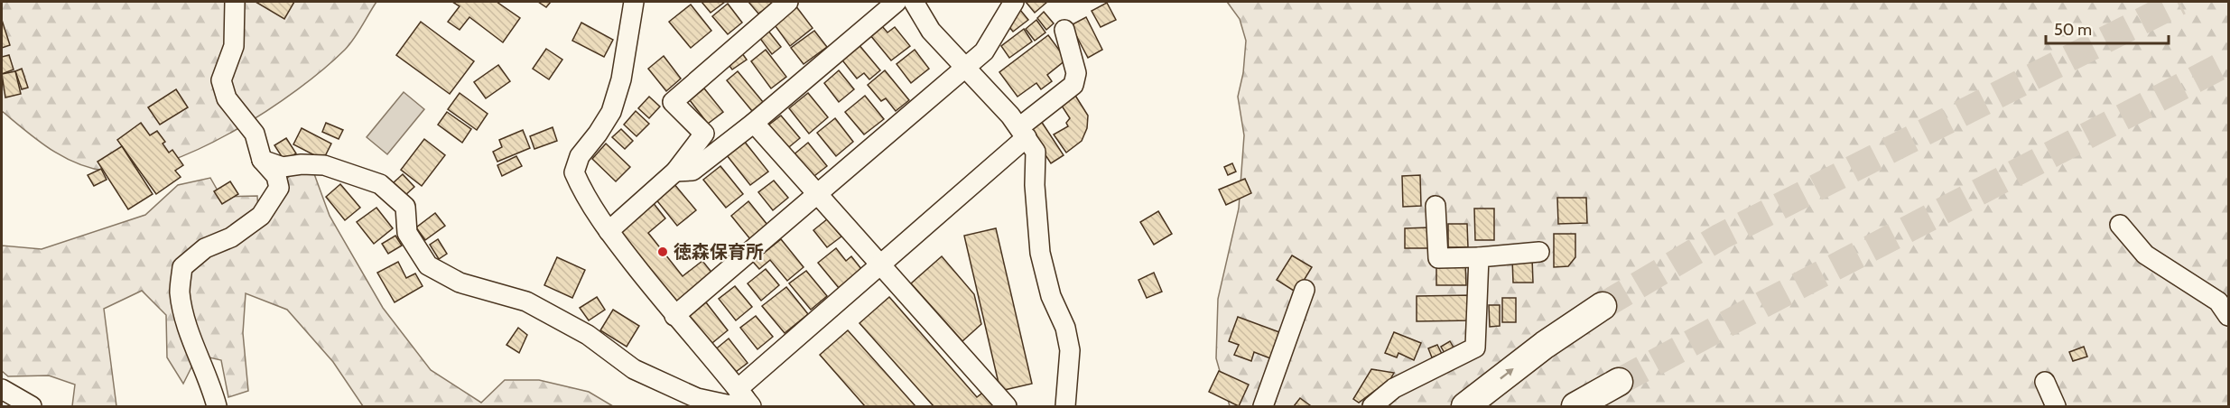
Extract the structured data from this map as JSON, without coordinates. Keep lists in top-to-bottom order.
{
  "places": ["徳森保育所"],
  "scale_bar": "50 m"
}
